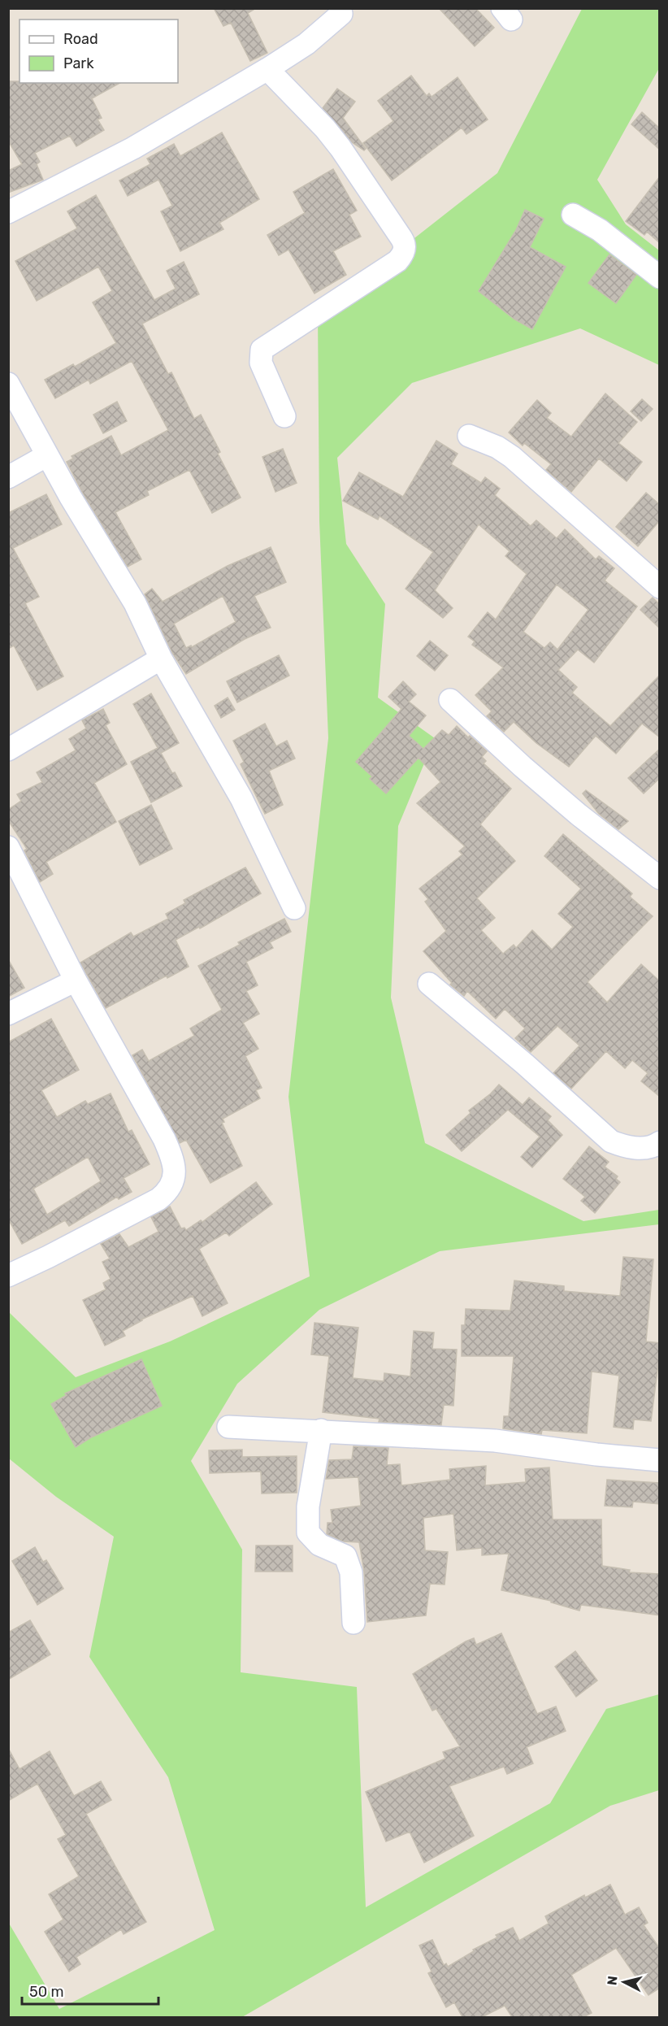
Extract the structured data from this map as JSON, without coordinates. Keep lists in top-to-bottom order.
{
  "legend": ["Road", "Park"],
  "scale_bar": "50 m",
  "north": "left"
}
